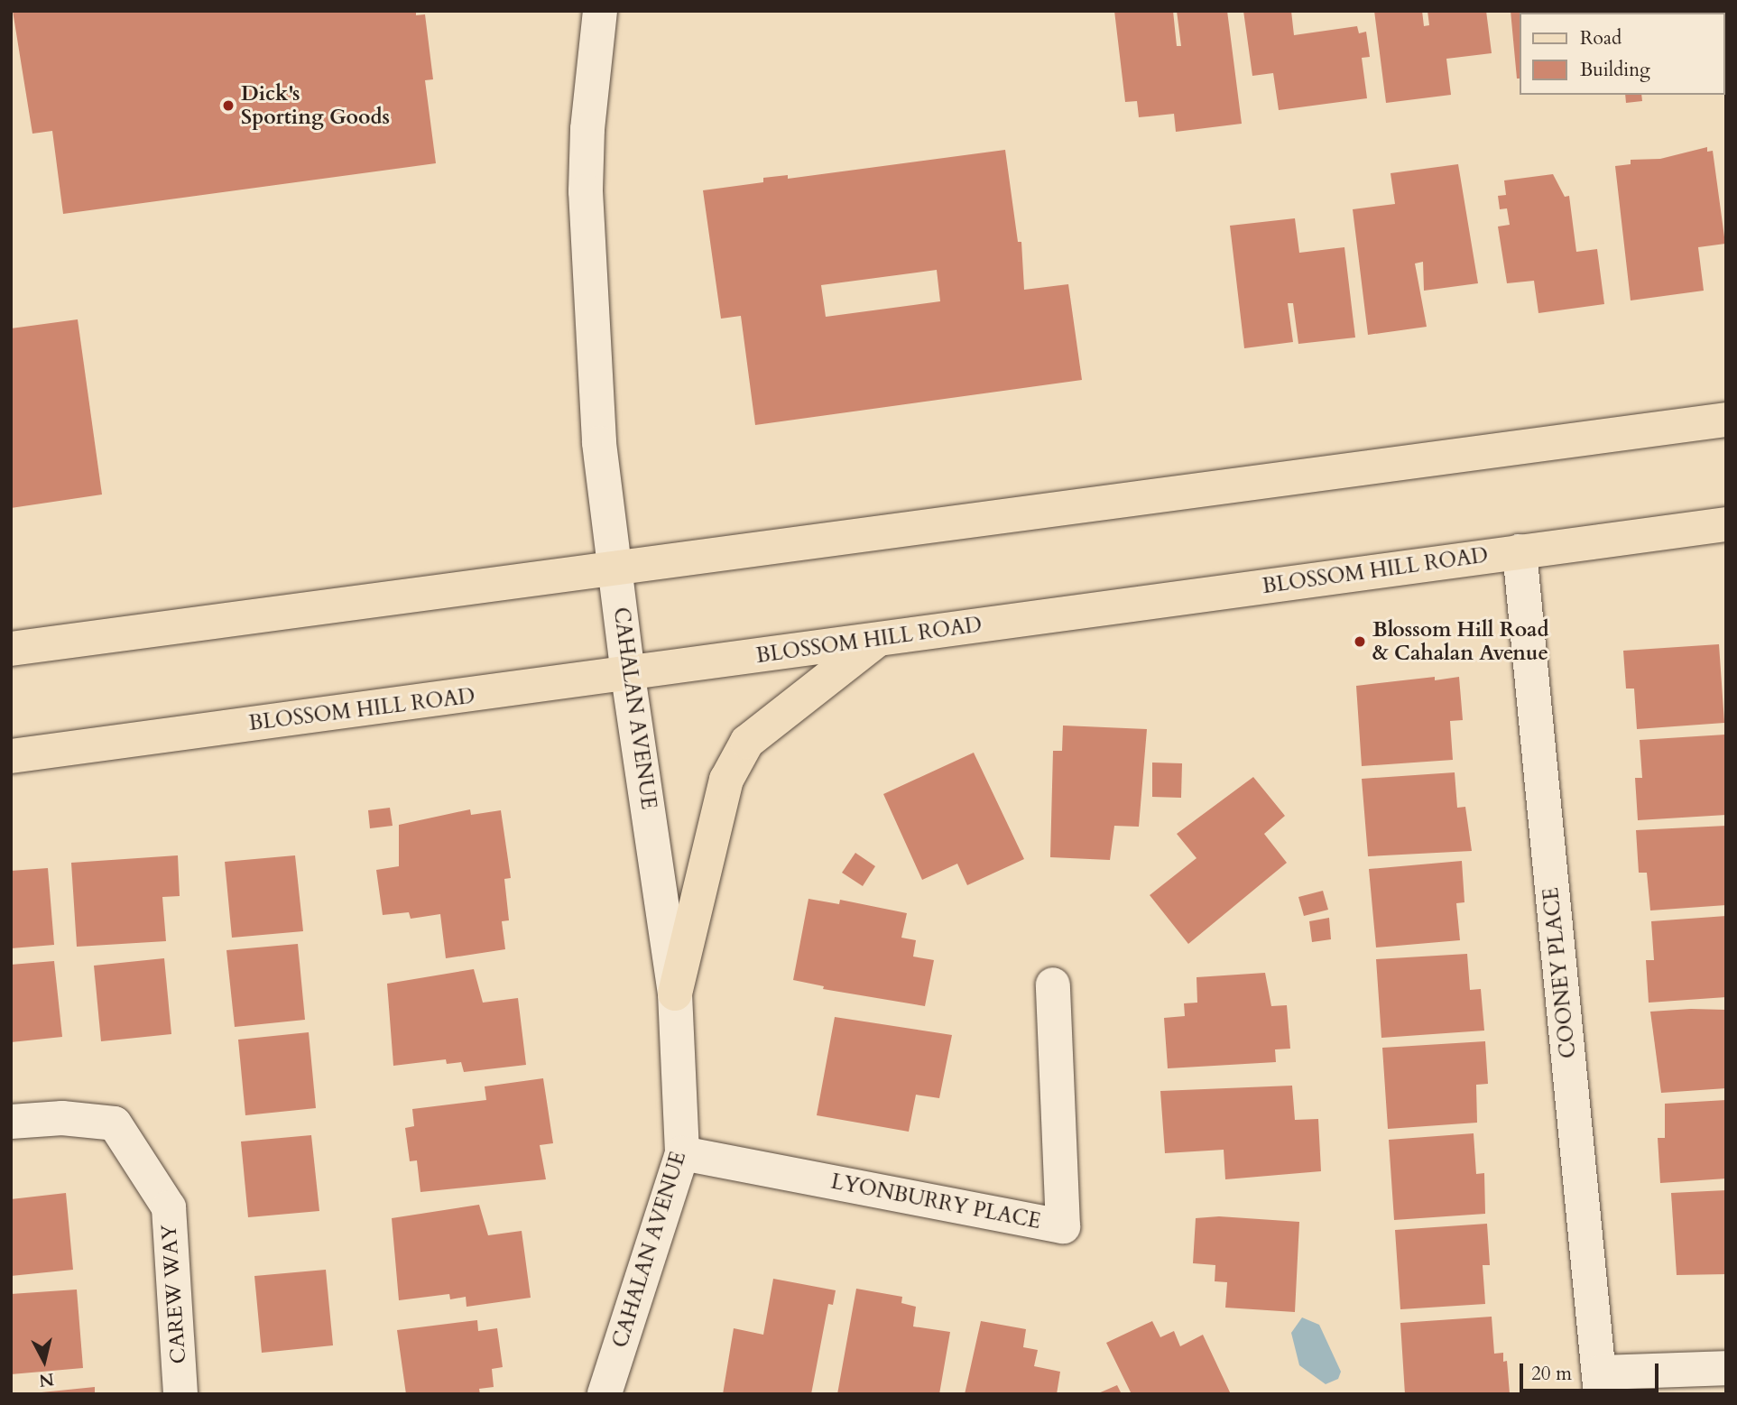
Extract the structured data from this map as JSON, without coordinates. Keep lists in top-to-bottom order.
{
  "streets": {
    "main road": ["BLOSSOM HILL ROAD"],
    "street": [
      "CAHALAN AVENUE",
      "COONEY PLACE",
      "LYONBURRY PLACE",
      "CAREW WAY"
    ]
  },
  "crossings": [
    ["BLOSSOM HILL ROAD", "CAHALAN AVENUE"],
    ["BLOSSOM HILL ROAD", "COONEY PLACE"],
    ["CAHALAN AVENUE", "LYONBURRY PLACE"]
  ],
  "places": ["Dick's Sporting Goods", "Blossom Hill Road & Cahalan Avenue"],
  "legend": ["Road", "Building"],
  "scale_bar": "20 m",
  "north": "bottom"
}
